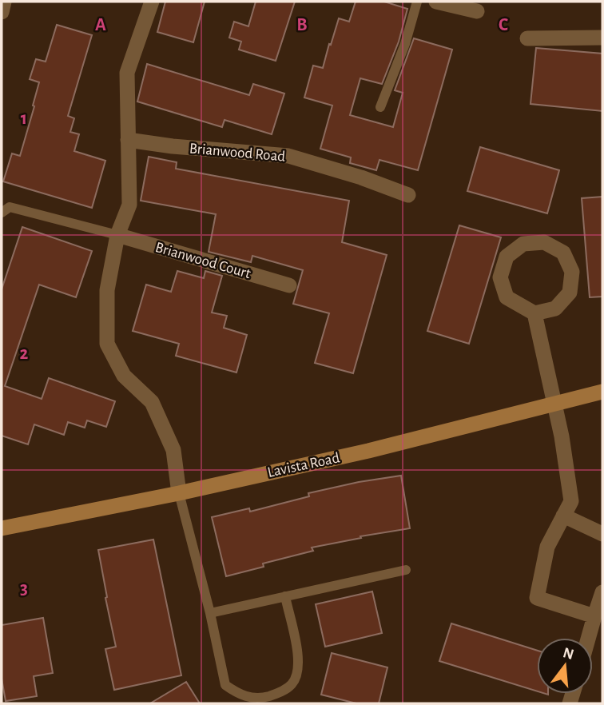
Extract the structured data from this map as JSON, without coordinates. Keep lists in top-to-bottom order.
{
  "streets": {
    "main road": ["Lavista Road"],
    "street": ["Brianwood Road", "Brianwood Court"]
  },
  "north": "top",
  "grid": {
    "columns": ["A", "B", "C"],
    "rows": ["1", "2", "3"]
  }
}
